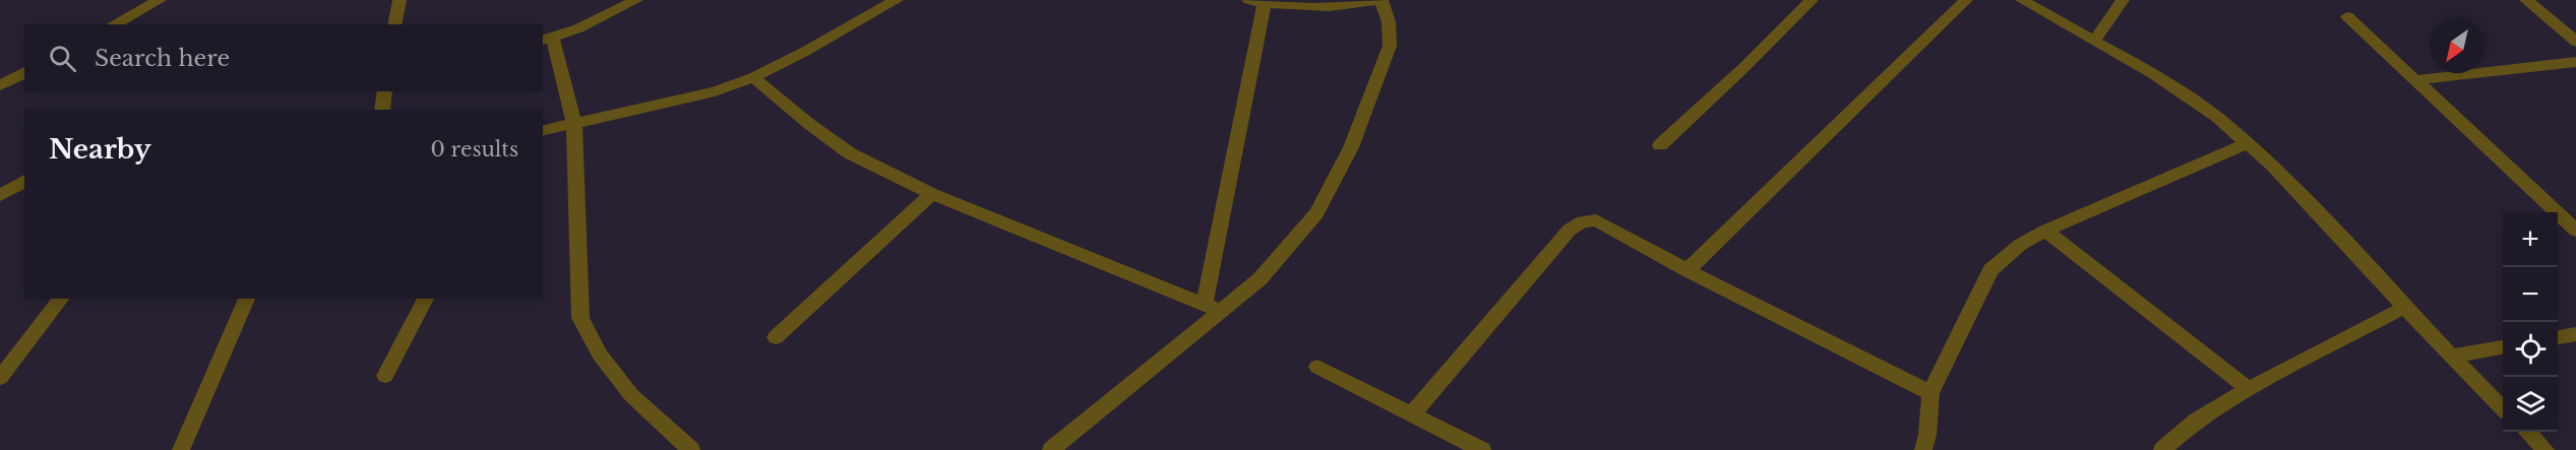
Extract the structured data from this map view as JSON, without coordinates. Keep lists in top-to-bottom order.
{
  "north": "bottom left",
  "page": {
    "search": "Search here",
    "heading": ["Nearby", "0 results"],
    "map_buttons": ["+", "−"]
  }
}
